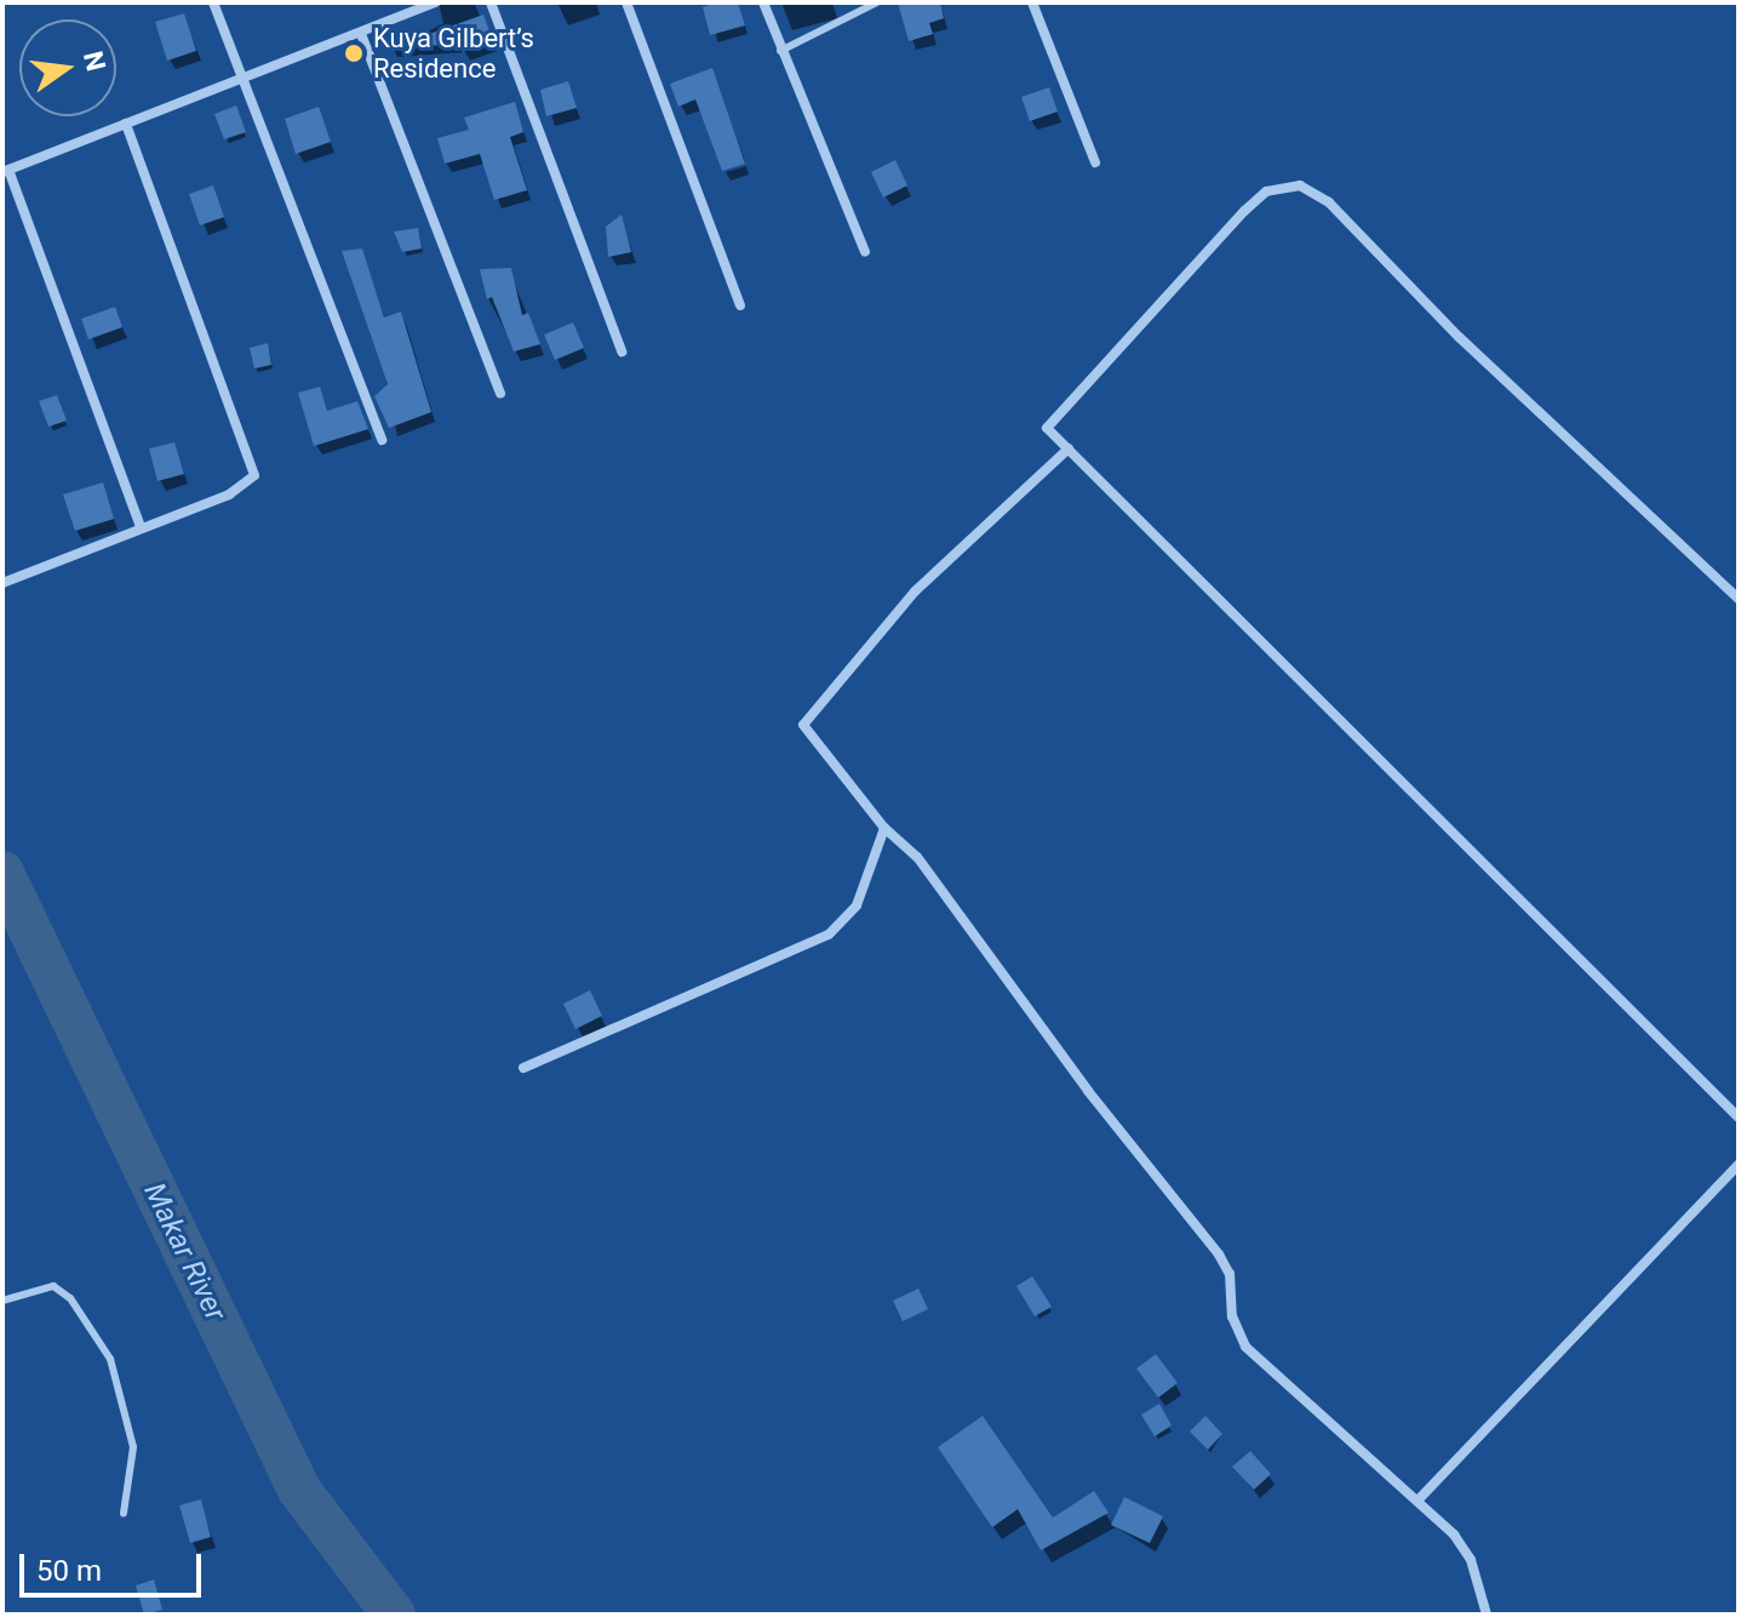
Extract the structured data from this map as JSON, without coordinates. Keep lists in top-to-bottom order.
{
  "water": ["Makar River"],
  "places": ["Kuya Gilbert’s Residence"],
  "scale_bar": "50 m",
  "north": "right"
}
